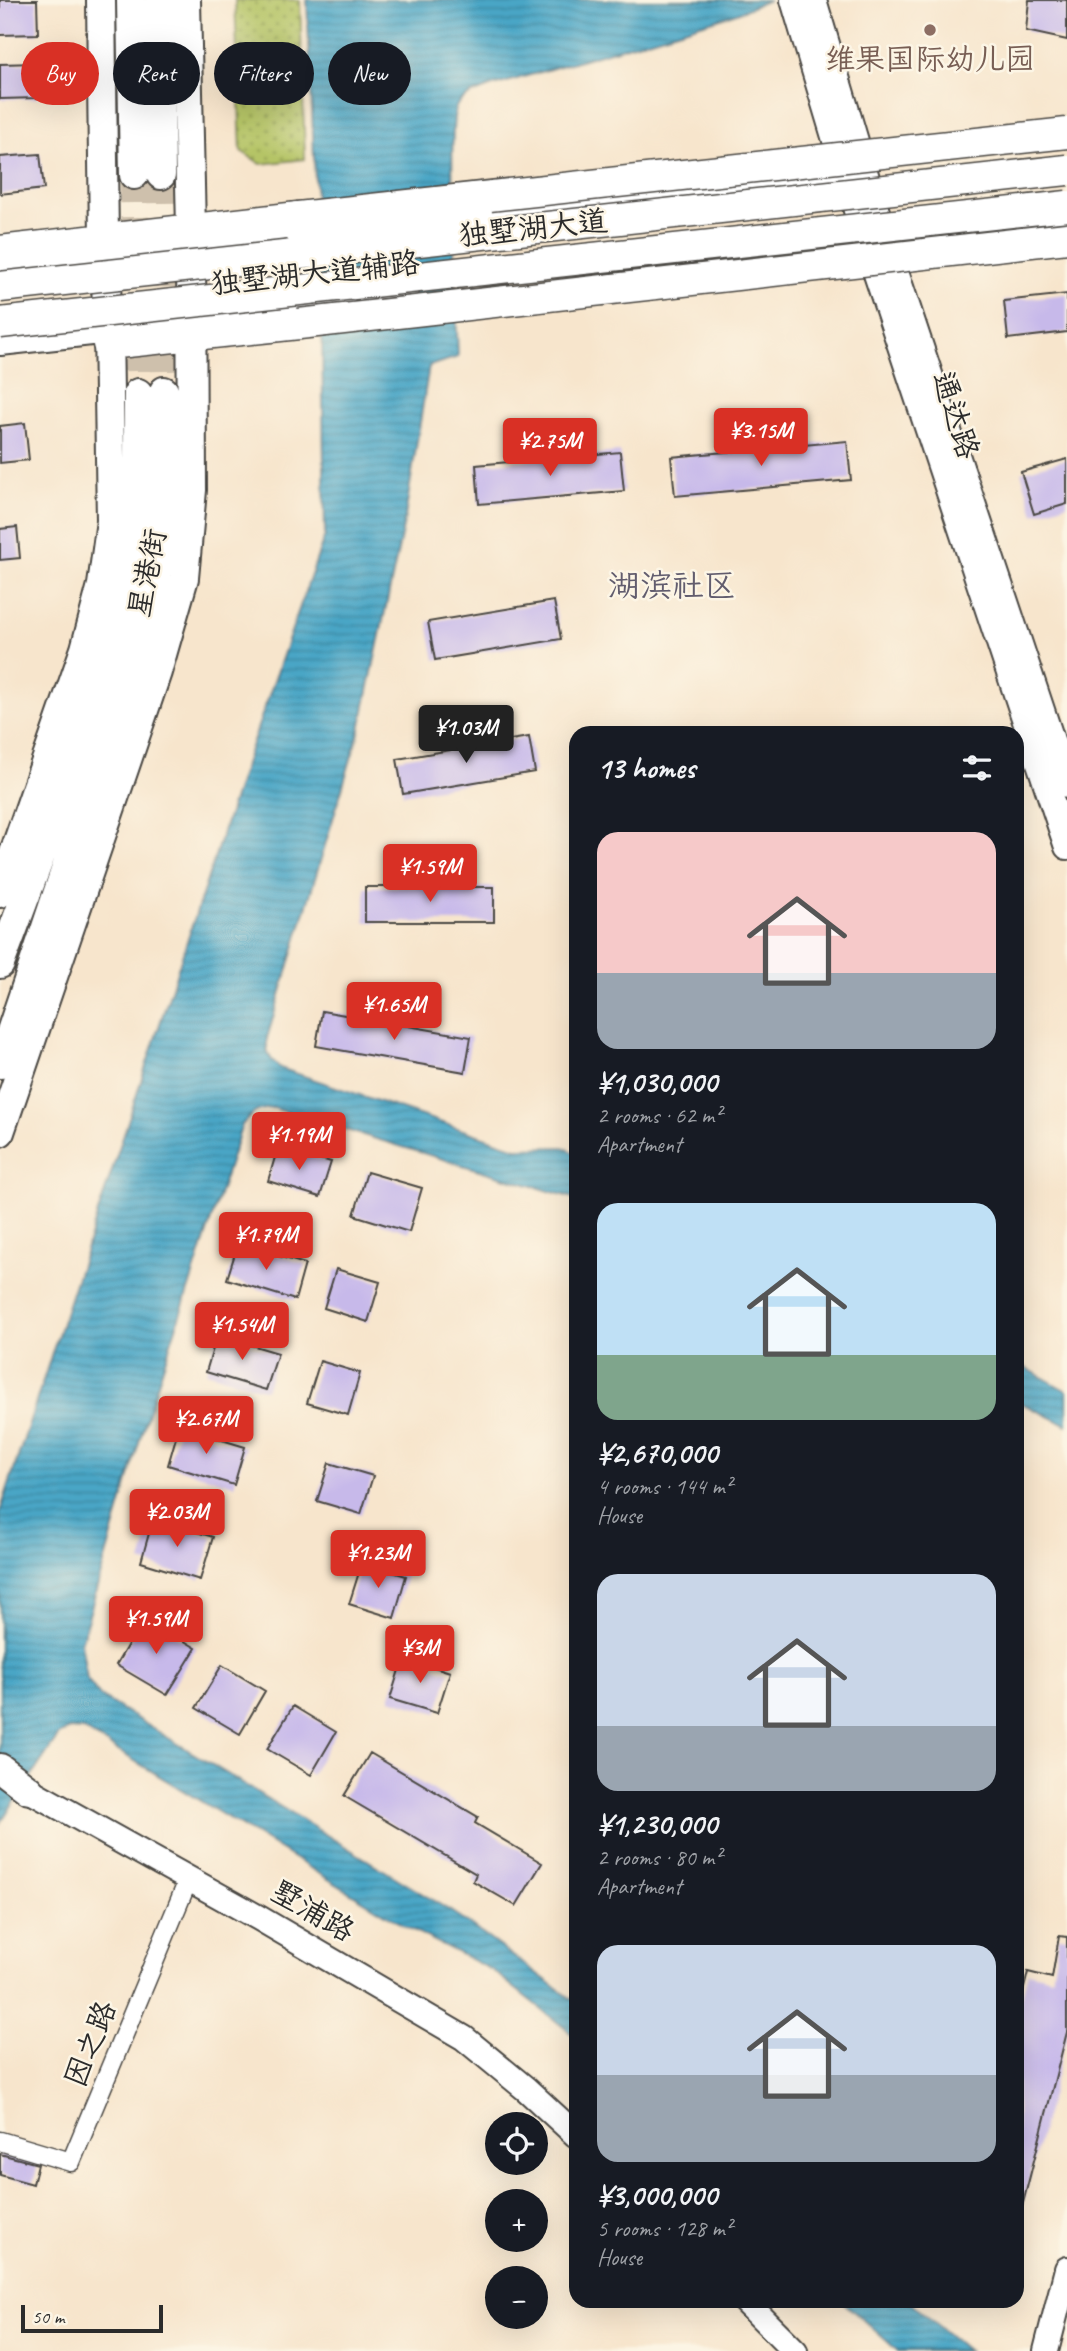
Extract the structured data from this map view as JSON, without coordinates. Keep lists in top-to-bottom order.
{
  "streets": {
    "highway": ["独墅湖大道"],
    "main road": [
      "独墅湖大道辅路",
      "通达路",
      "星港街",
      "墅浦路"
    ],
    "street": ["因之路"]
  },
  "crossings": [
    ["独墅湖大道辅路", "通达路"],
    ["墅浦路", "因之路"]
  ],
  "districts": ["湖滨社区"],
  "places": ["维果国际幼儿园"],
  "scale_bar": "50 m",
  "page": {
    "chip": [
      "Buy",
      "Rent",
      "Filters",
      "New"
    ],
    "price": [
      "¥3.15M",
      "¥2.75M",
      "¥1.03M",
      "¥1.59M",
      "¥1.65M",
      "¥1.19M",
      "¥1.79M",
      "¥1.54M",
      "¥2.67M",
      "¥2.03M",
      "¥1.23M",
      "¥1.59M",
      "¥3M"
    ],
    "heading": "13 homes",
    "list": [
      {
        "name": "¥1,030,000",
        "note": "2 rooms · 62 m² · Apartment"
      },
      {
        "name": "¥2,670,000",
        "note": "4 rooms · 144 m² · House"
      },
      {
        "name": "¥1,230,000",
        "note": "2 rooms · 80 m² · Apartment"
      },
      {
        "name": "¥3,000,000",
        "note": "5 rooms · 128 m² · House"
      }
    ],
    "map_buttons": ["+", "−"],
    "scale": "50 m"
  }
}
